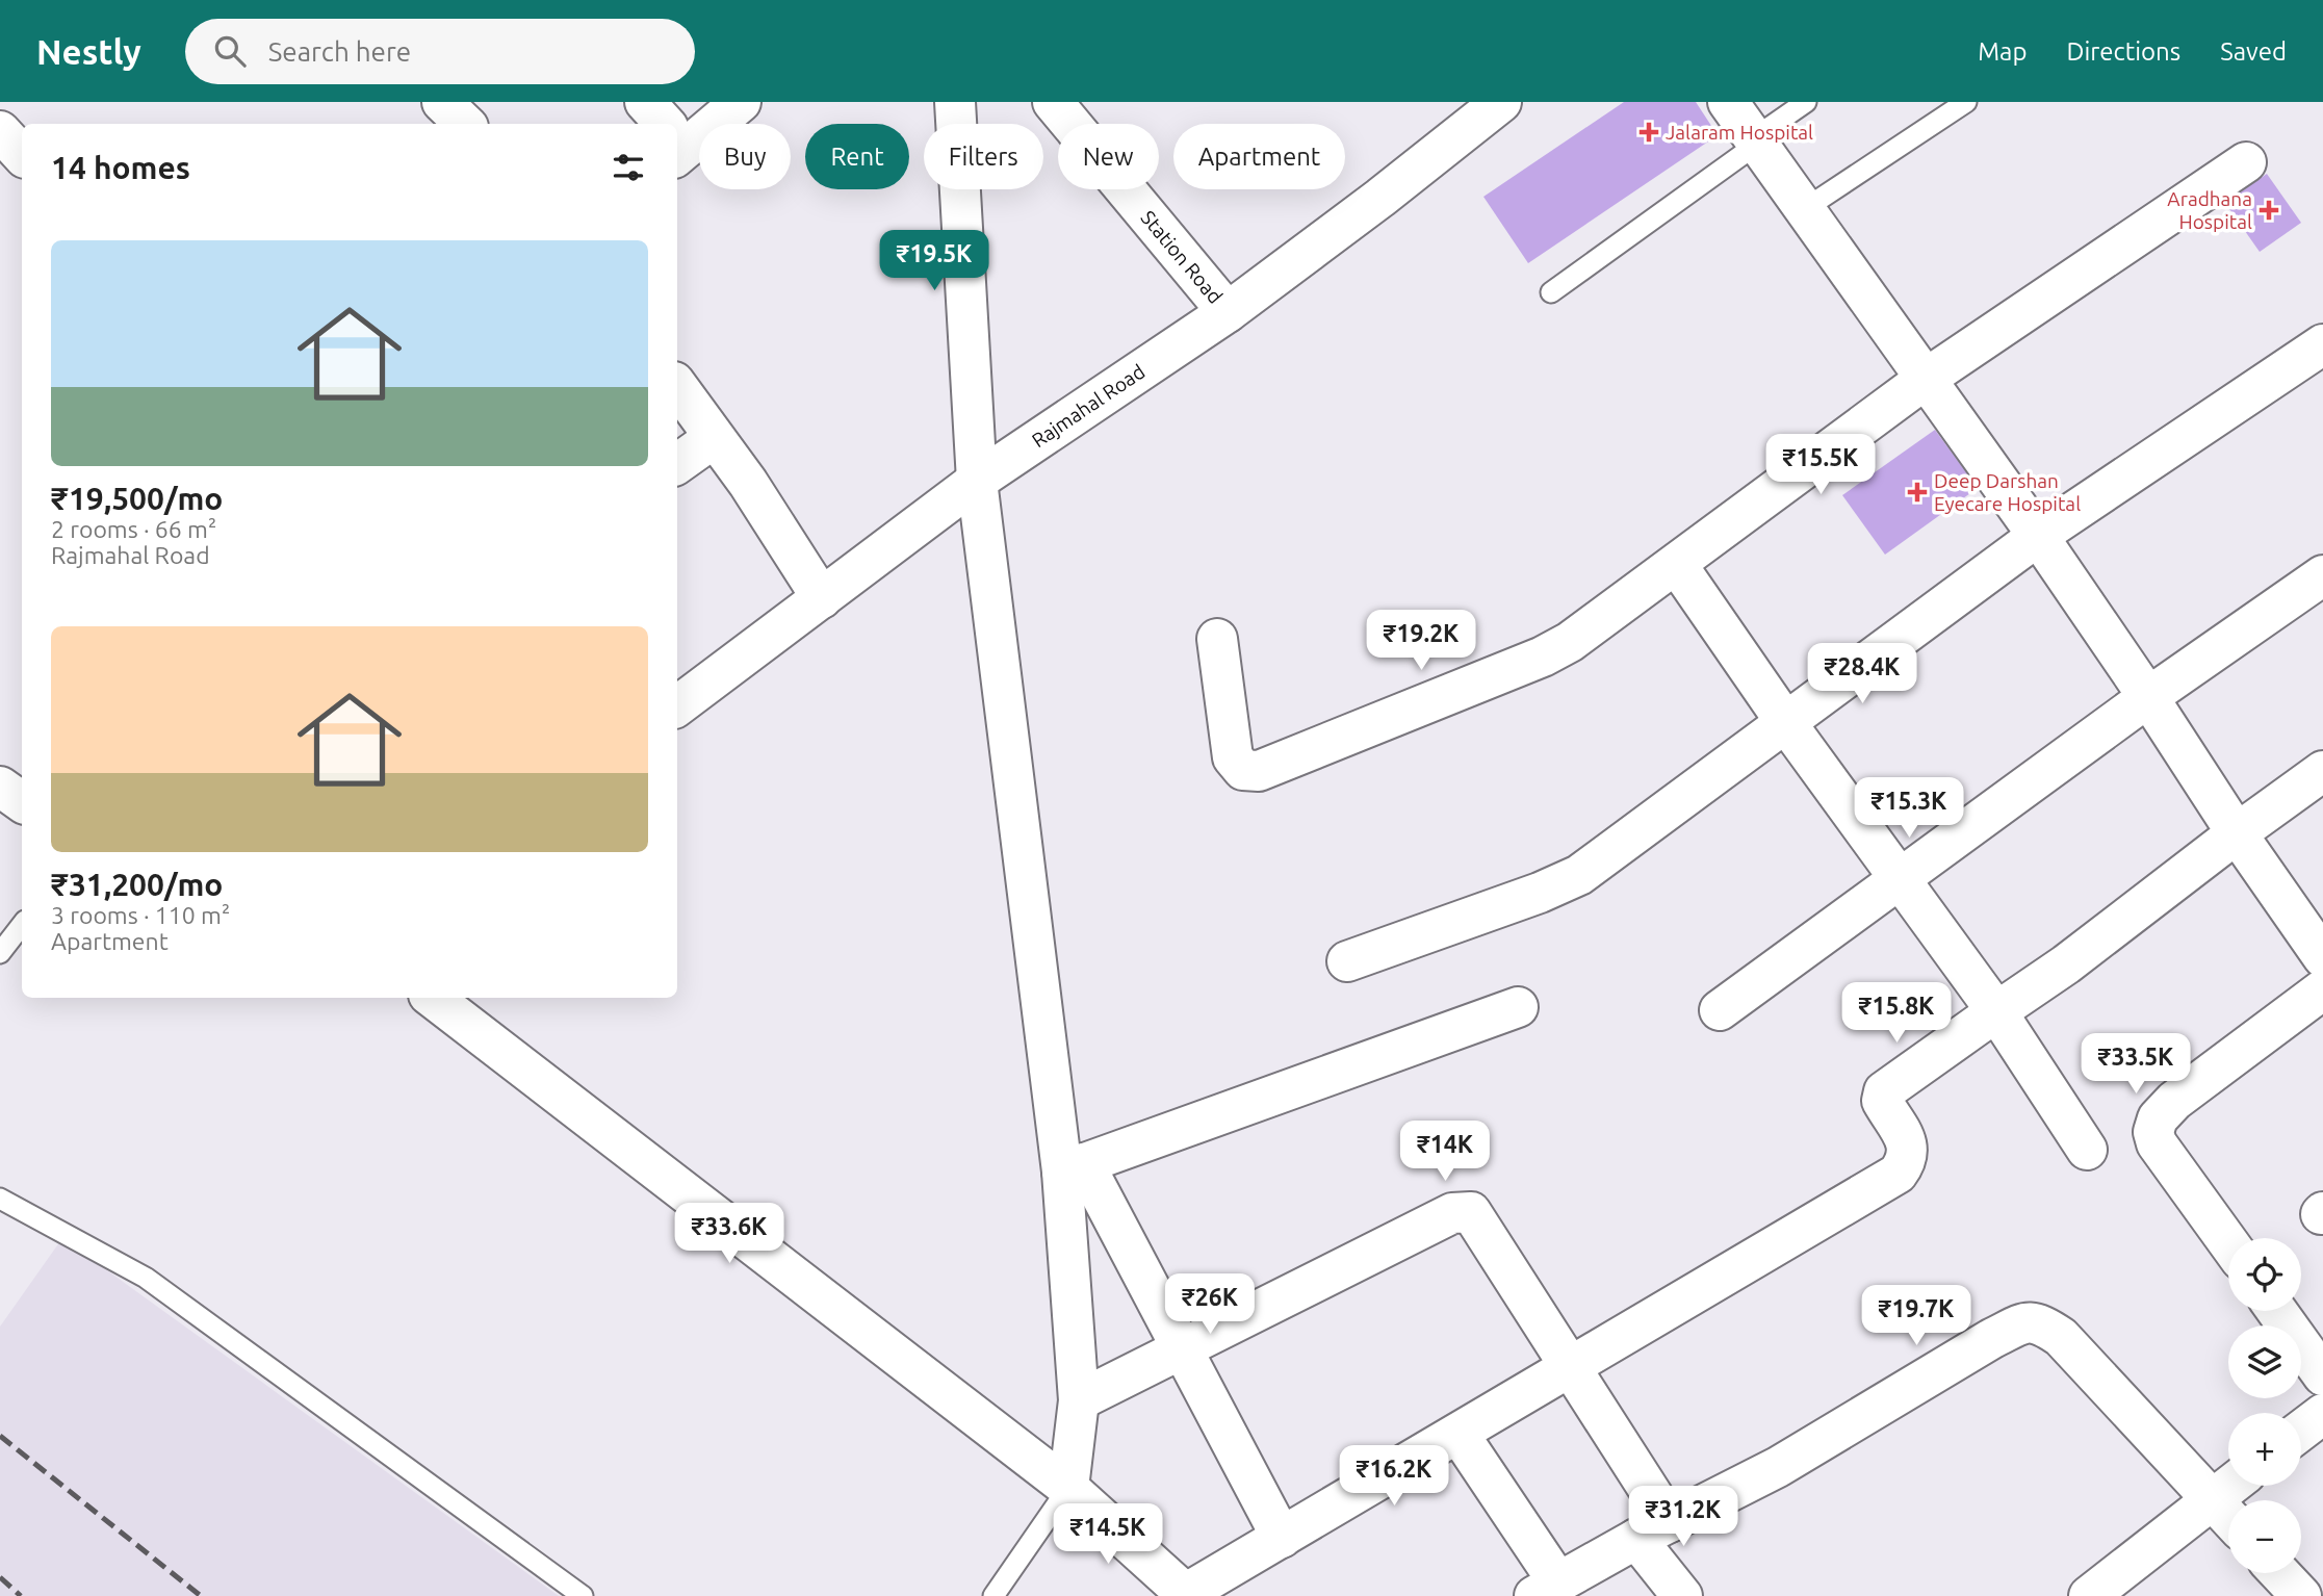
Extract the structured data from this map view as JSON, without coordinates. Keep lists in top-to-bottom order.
{
  "streets": {
    "street": ["Station Road", "Rajmahal Road"]
  },
  "crossings": [
    ["Station Road", "Rajmahal Road"]
  ],
  "places": {
    "health": ["Jalaram Hospital", "Aradhana Hospital", "Deep Darshan Eyecare Hospital"]
  },
  "page": {
    "header": "Nestly",
    "search": "Search here",
    "nav": ["Map", "Directions", "Saved"],
    "chip": [
      "Buy",
      "Rent",
      "Filters",
      "New",
      "Apartment"
    ],
    "heading": "14 homes",
    "list": [
      {
        "name": "₹19,500/mo",
        "note": "2 rooms · 66 m² · Rajmahal Road"
      },
      {
        "name": "₹31,200/mo",
        "note": "3 rooms · 110 m² · Apartment"
      }
    ],
    "price": [
      "₹19.5K",
      "₹15.5K",
      "₹19.2K",
      "₹28.4K",
      "₹15.3K",
      "₹15.8K",
      "₹33.5K",
      "₹14K",
      "₹33.6K",
      "₹26K",
      "₹19.7K",
      "₹16.2K",
      "₹31.2K",
      "₹14.5K"
    ],
    "map_buttons": ["+", "−"]
  }
}
